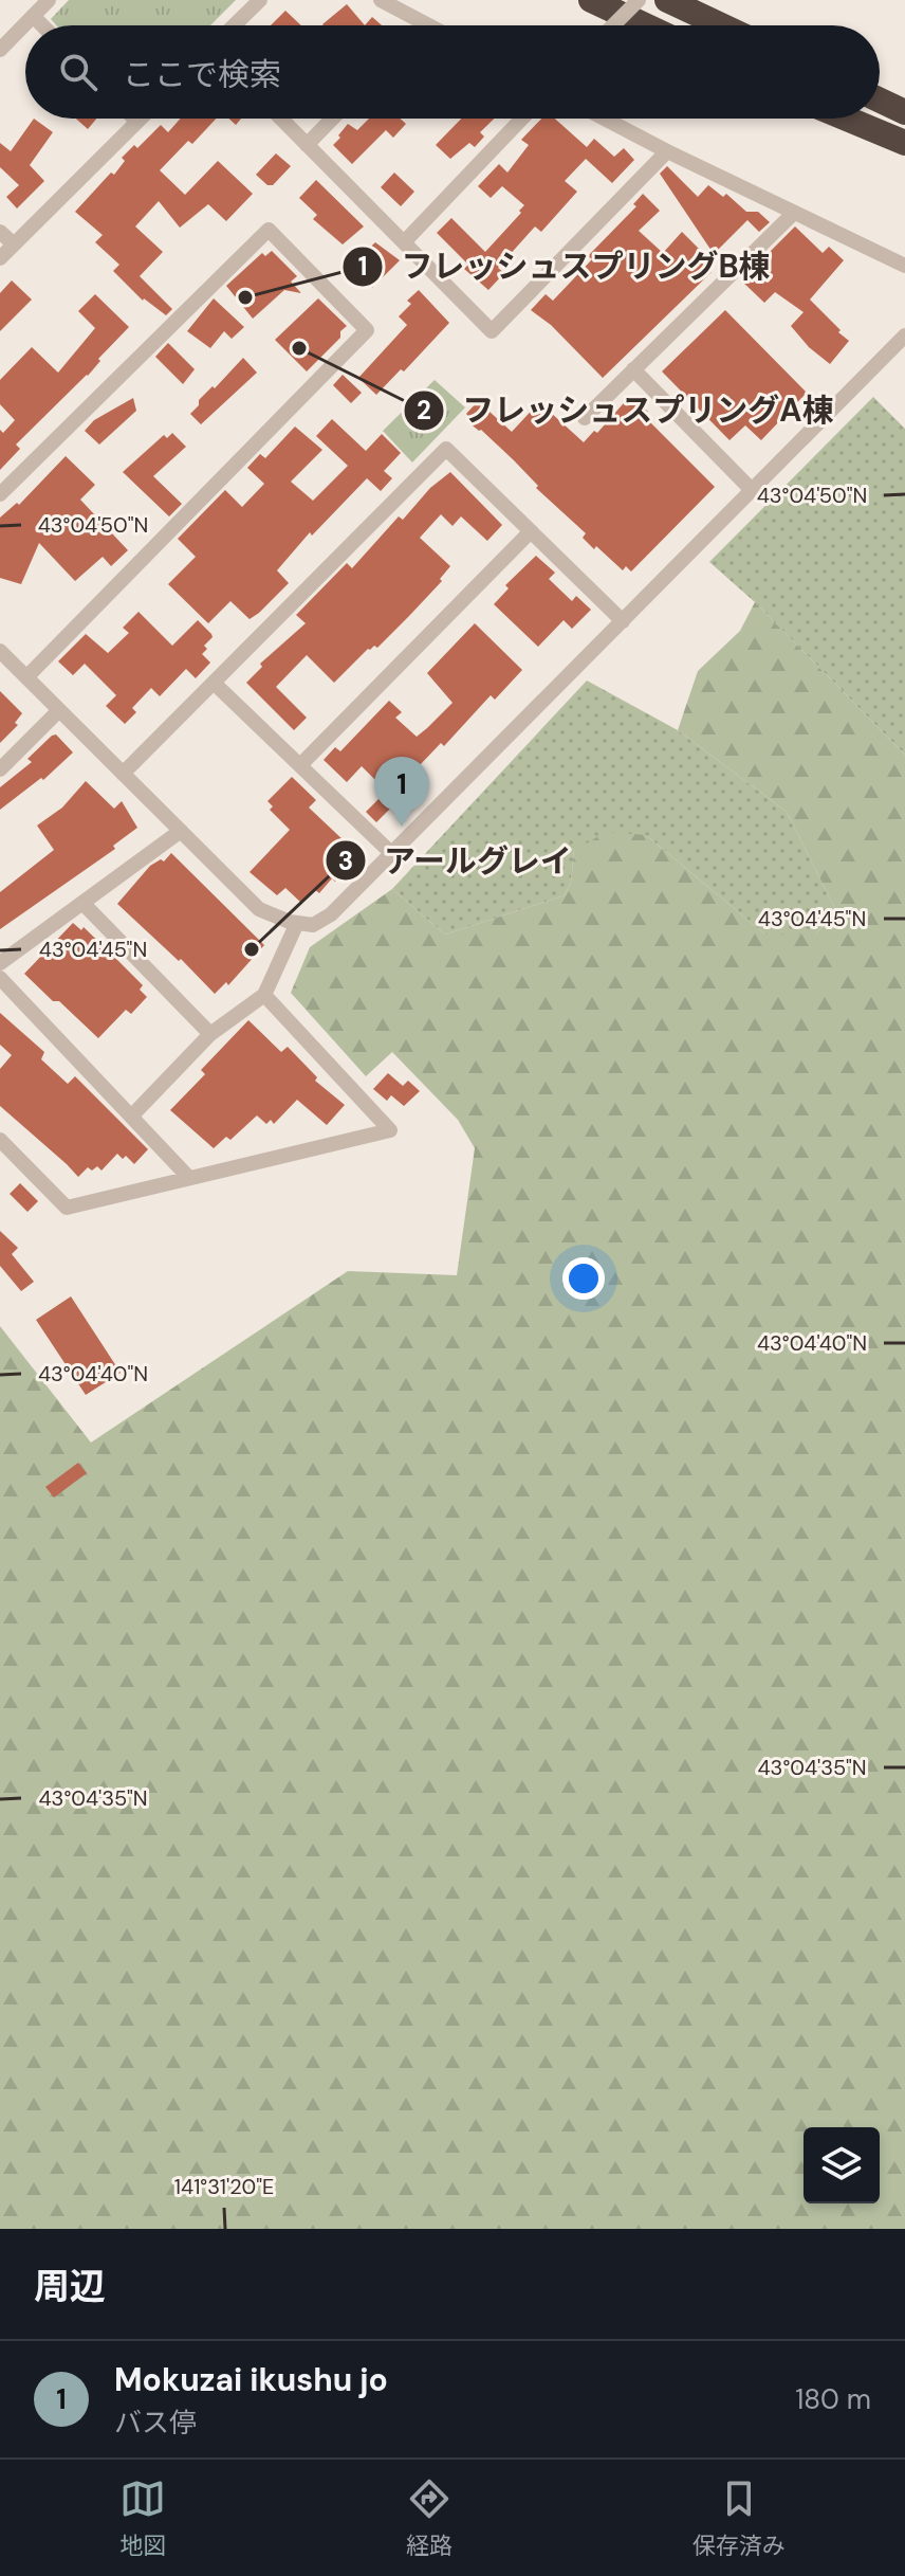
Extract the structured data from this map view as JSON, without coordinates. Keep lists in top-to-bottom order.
{
  "places": ["フレッシュスプリングB棟", "フレッシュスプリングA棟", "アールグレイ"],
  "page": {
    "search": "ここで検索",
    "pins": "1",
    "heading": "周辺",
    "list": [
      {
        "mark": "1",
        "name": "Mokuzai ikushu jo",
        "note": "バス停",
        "value": "180 m"
      }
    ],
    "nav": ["地図", "経路", "保存済み"]
  },
  "coordinates": [
    "43°04'50\"N",
    "43°04'45\"N",
    "43°04'40\"N",
    "43°04'35\"N",
    "141°31'20\"E"
  ]
}
